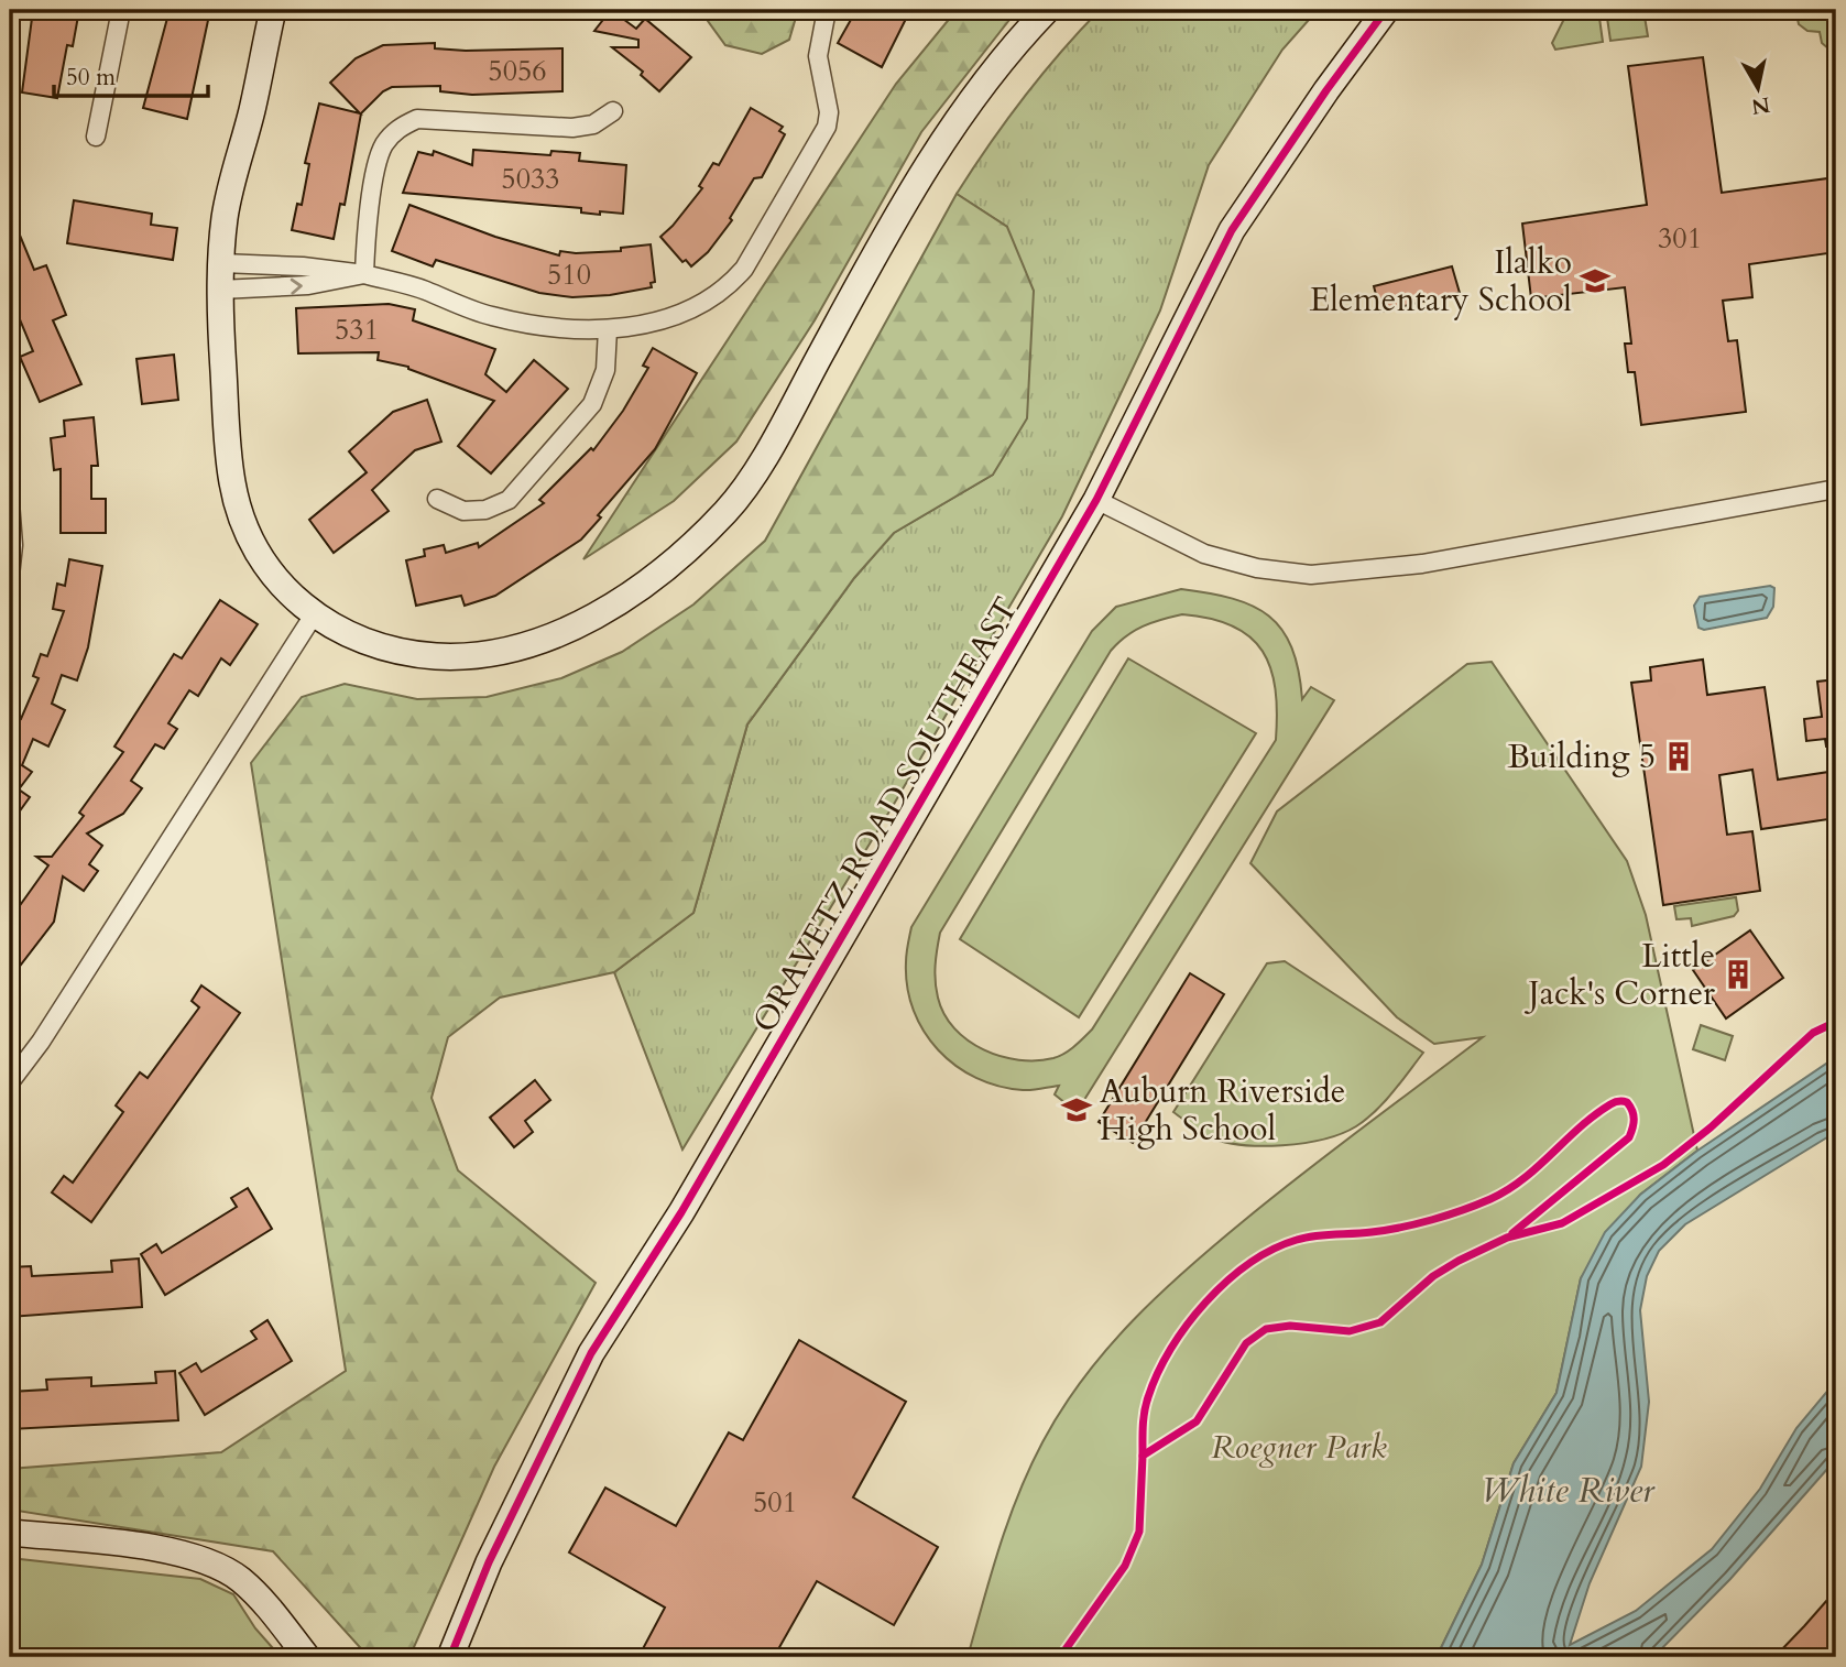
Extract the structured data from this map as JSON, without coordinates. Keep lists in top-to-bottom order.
{
  "streets": {
    "street": ["ORAVETZ ROAD SOUTHEAST"]
  },
  "water": ["White River"],
  "parks": ["Roegner Park"],
  "places": {
    "school or university": ["Ilalko Elementary School", "Auburn Riverside High School"],
    "building": ["Building 5", "Little Jack's Corner"]
  },
  "house_numbers": [
    "5056",
    "5033",
    "301",
    "510",
    "531",
    "501"
  ],
  "scale_bar": "50 m",
  "north": "bottom"
}
